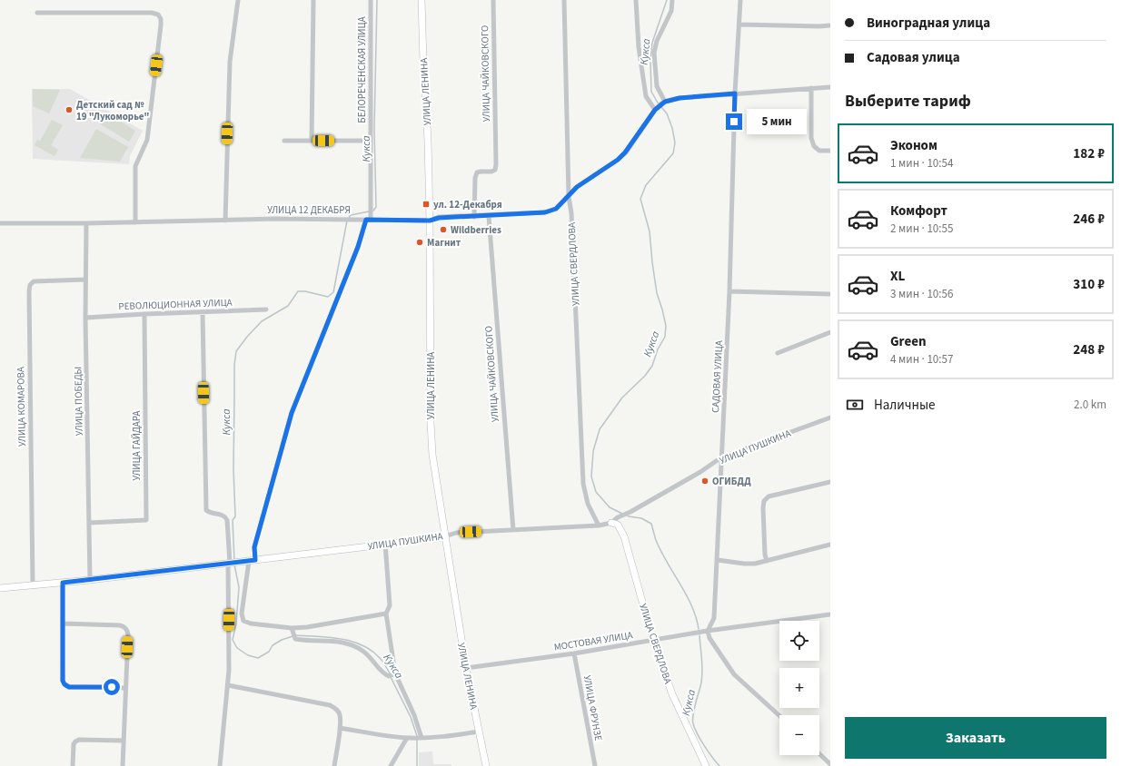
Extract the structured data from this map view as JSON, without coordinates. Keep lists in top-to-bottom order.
{
  "streets": {
    "street": [
      "БЕЛОРЕЧЕНСКАЯ УЛИЦА",
      "УЛИЦА ЧАЙКОВСКОГО",
      "УЛИЦА ЛЕНИНА",
      "УЛИЦА 12 ДЕКАБРЯ",
      "УЛИЦА СВЕРДЛОВА",
      "РЕВОЛЮЦИОННАЯ УЛИЦА",
      "САДОВАЯ УЛИЦА",
      "УЛИЦА ПОБЕДЫ",
      "УЛИЦА КОМАРОВА",
      "УЛИЦА ГАЙДАРА",
      "УЛИЦА ПУШКИНА",
      "МОСТОВАЯ УЛИЦА",
      "УЛИЦА ФРУНЗЕ"
    ]
  },
  "crossings": [
    ["БЕЛОРЕЧЕНСКАЯ УЛИЦА", "УЛИЦА 12 ДЕКАБРЯ"],
    ["БЕЛОРЕЧЕНСКАЯ УЛИЦА", "УЛИЦА ПУШКИНА"],
    ["УЛИЦА ЧАЙКОВСКОГО", "УЛИЦА 12 ДЕКАБРЯ"],
    ["УЛИЦА ЧАЙКОВСКОГО", "УЛИЦА ПУШКИНА"],
    ["УЛИЦА ЛЕНИНА", "УЛИЦА 12 ДЕКАБРЯ"],
    ["УЛИЦА ЛЕНИНА", "УЛИЦА ПУШКИНА"],
    ["УЛИЦА ЛЕНИНА", "МОСТОВАЯ УЛИЦА"],
    ["УЛИЦА 12 ДЕКАБРЯ", "УЛИЦА СВЕРДЛОВА"],
    ["УЛИЦА 12 ДЕКАБРЯ", "УЛИЦА ПОБЕДЫ"],
    ["УЛИЦА СВЕРДЛОВА", "УЛИЦА ПУШКИНА"],
    ["УЛИЦА СВЕРДЛОВА", "МОСТОВАЯ УЛИЦА"],
    ["РЕВОЛЮЦИОННАЯ УЛИЦА", "УЛИЦА ПОБЕДЫ"],
    ["РЕВОЛЮЦИОННАЯ УЛИЦА", "УЛИЦА ГАЙДАРА"],
    ["САДОВАЯ УЛИЦА", "УЛИЦА ПУШКИНА"],
    ["САДОВАЯ УЛИЦА", "МОСТОВАЯ УЛИЦА"],
    ["УЛИЦА ПОБЕДЫ", "УЛИЦА КОМАРОВА"],
    ["УЛИЦА ПОБЕДЫ", "УЛИЦА ГАЙДАРА"],
    ["УЛИЦА ПОБЕДЫ", "УЛИЦА ПУШКИНА"],
    ["УЛИЦА КОМАРОВА", "УЛИЦА ПУШКИНА"],
    ["МОСТОВАЯ УЛИЦА", "УЛИЦА ФРУНЗЕ"]
  ],
  "water": ["Кукса"],
  "places": {
    "other": [
      "Детский сад № 19 \"Лукоморье\"",
      "Wildberries",
      "Магнит",
      "ОГИБДД"
    ],
    "transit": ["ул. 12-Декабря"]
  },
  "page": {
    "banner": ["Виноградная улица", "Садовая улица"],
    "heading": "Выберите тариф",
    "bubble": "5 мин",
    "list": [
      {
        "name": "Эконом",
        "note": "1 мин · 10:54",
        "value": "182 ₽"
      },
      {
        "name": "Комфорт",
        "note": "2 мин · 10:55",
        "value": "246 ₽"
      },
      {
        "name": "XL",
        "note": "3 мин · 10:56",
        "value": "310 ₽"
      },
      {
        "name": "Green",
        "note": "4 мин · 10:57",
        "value": "248 ₽"
      }
    ],
    "pay": ["Наличные", "2.0 km"],
    "map_buttons": ["+", "−"],
    "buttons": "Заказать"
  }
}
